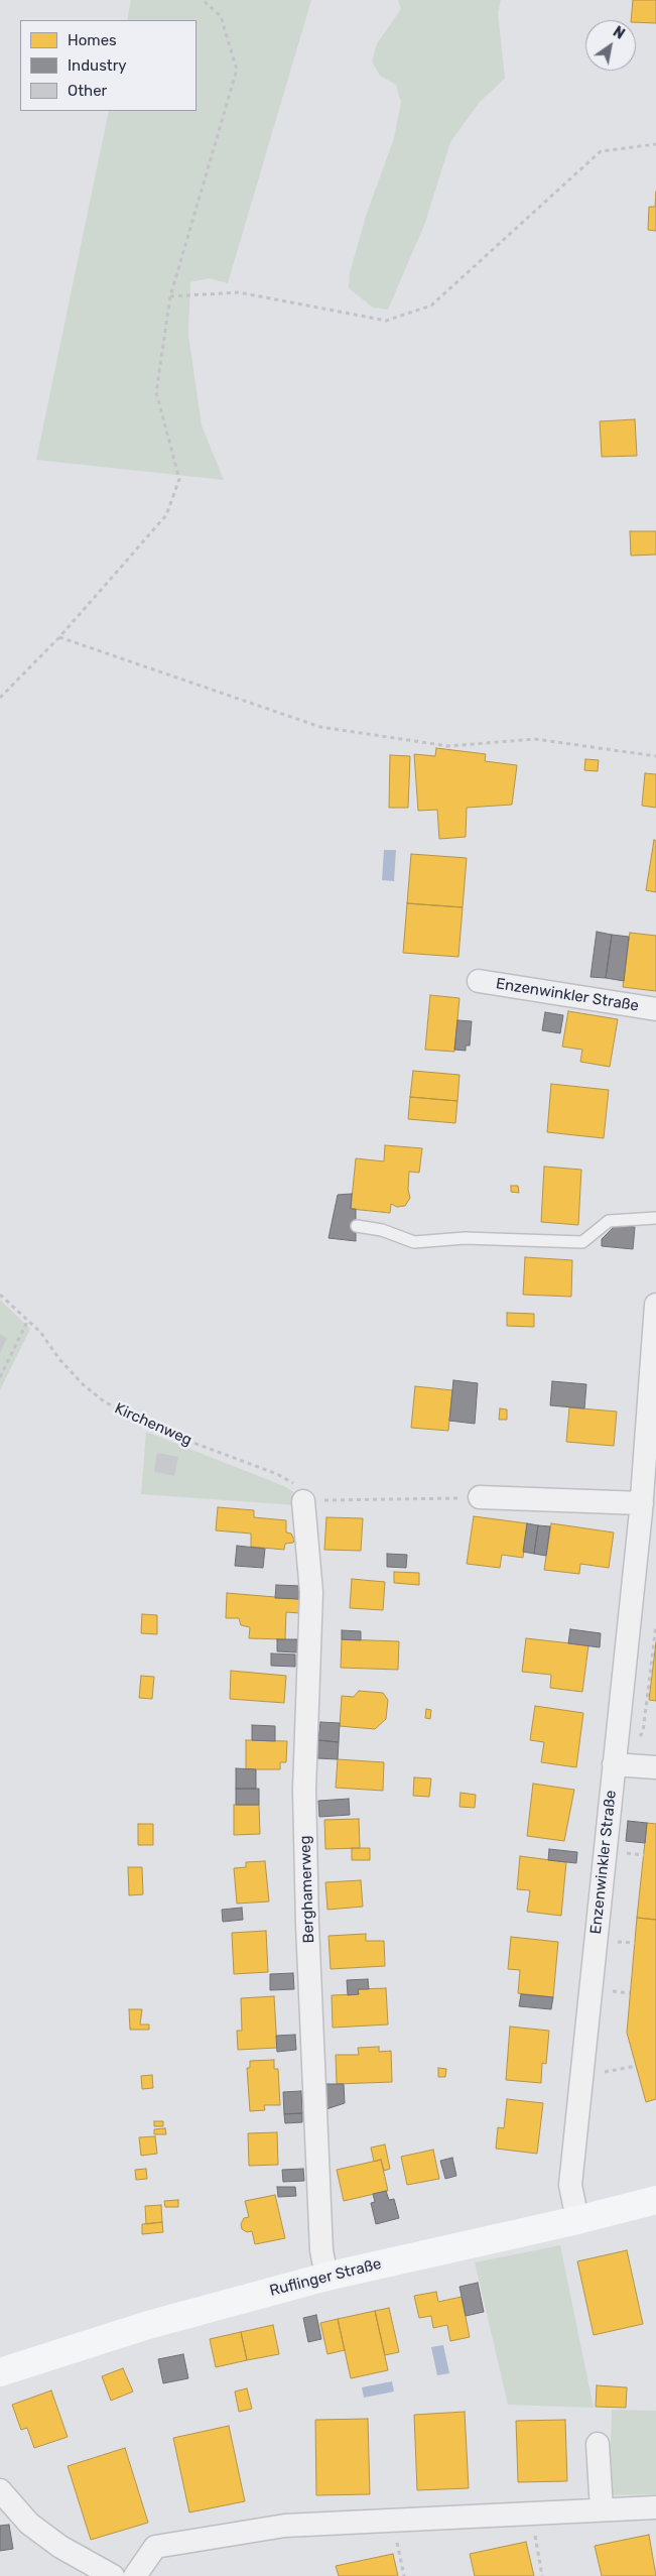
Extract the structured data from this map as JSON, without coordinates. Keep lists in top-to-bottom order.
{
  "streets": {
    "street": ["Enzenwinkler Straße", "Berghamerweg", "Ruflinger Straße"],
    "path": ["Kirchenweg"]
  },
  "crossings": [
    ["Enzenwinkler Straße", "Ruflinger Straße"],
    ["Kirchenweg", "Berghamerweg"],
    ["Berghamerweg", "Ruflinger Straße"]
  ],
  "legend": ["Homes", "Industry", "Other"],
  "north": "top right"
}
